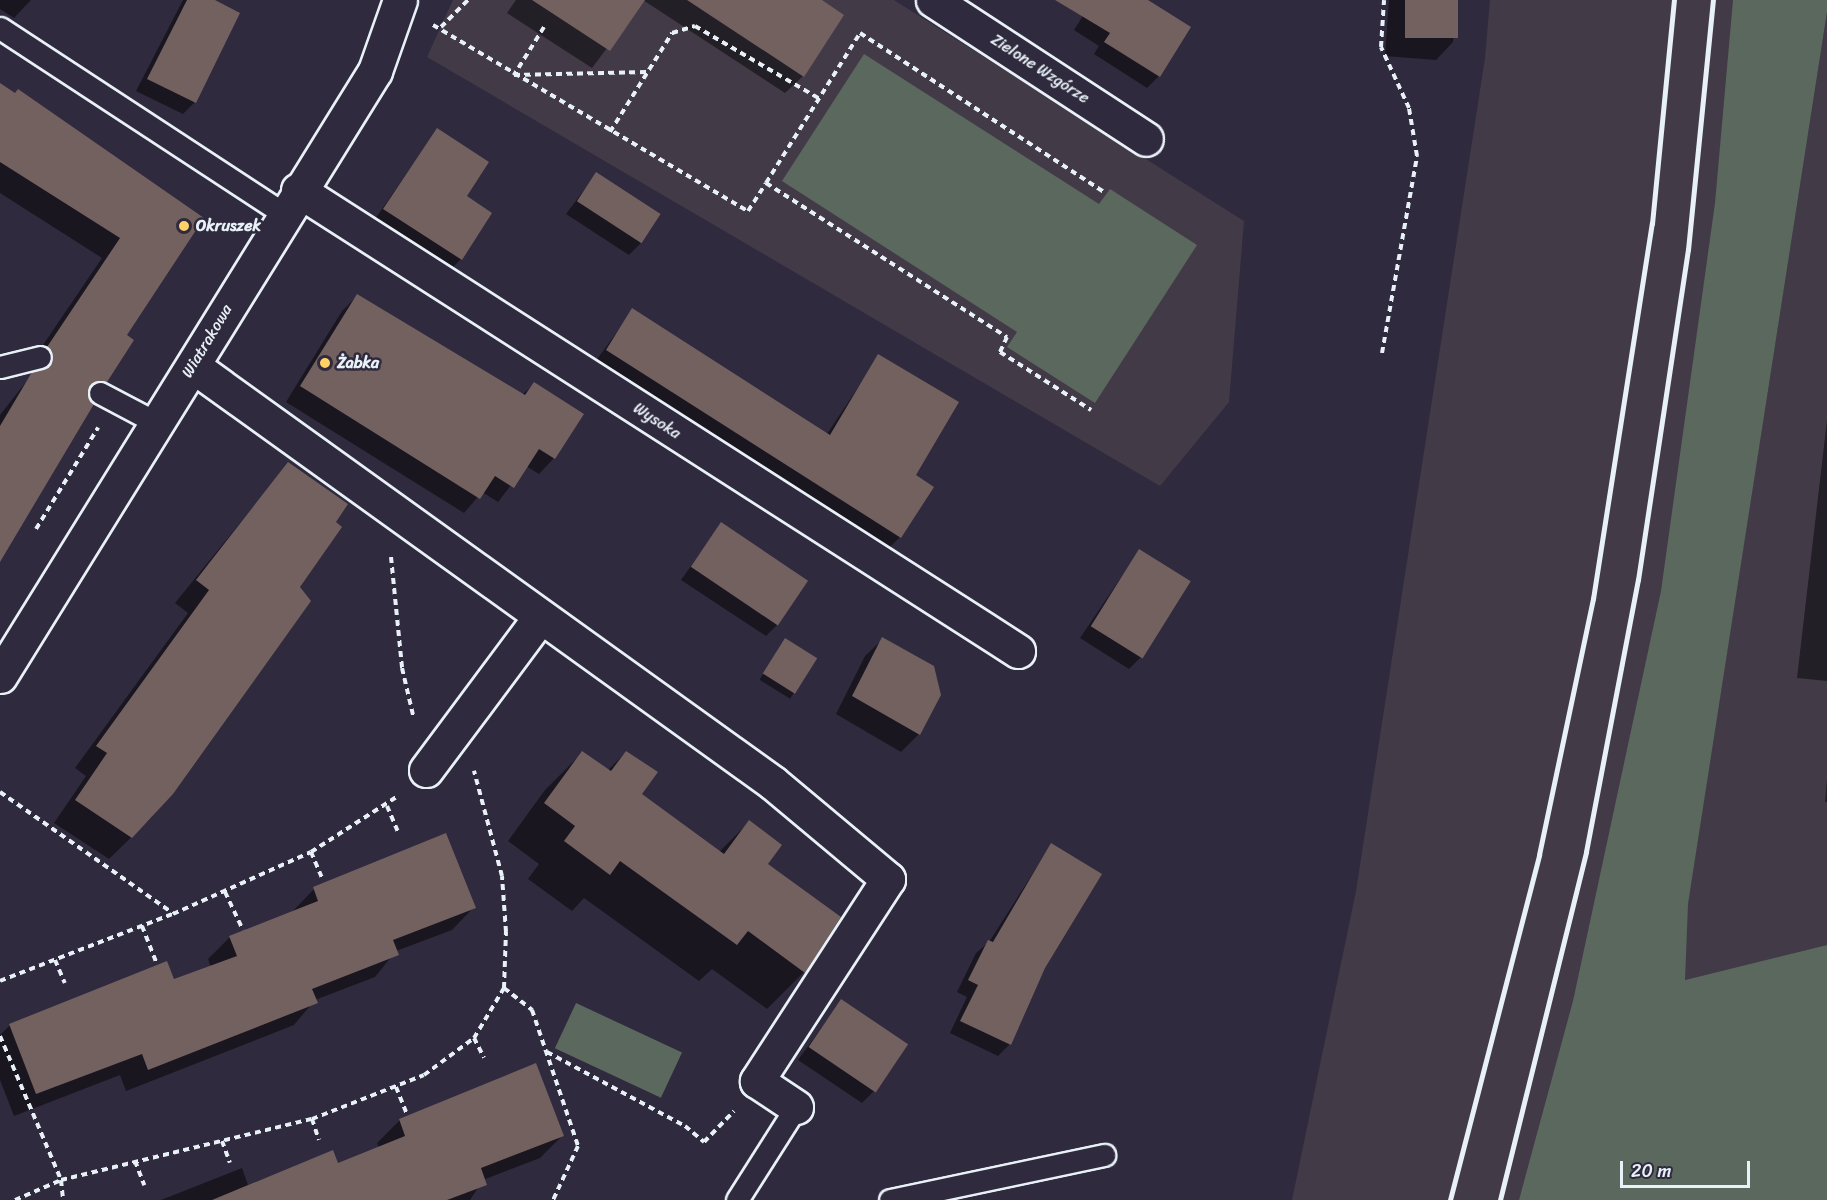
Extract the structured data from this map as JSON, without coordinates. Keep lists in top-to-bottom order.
{
  "streets": {
    "street": ["Zielone Wzgórze", "Wiatrakowa", "Wysoka"]
  },
  "crossings": [
    ["Wiatrakowa", "Wysoka"]
  ],
  "places": ["Okruszek", "Żabka"],
  "scale_bar": "20 m"
}
